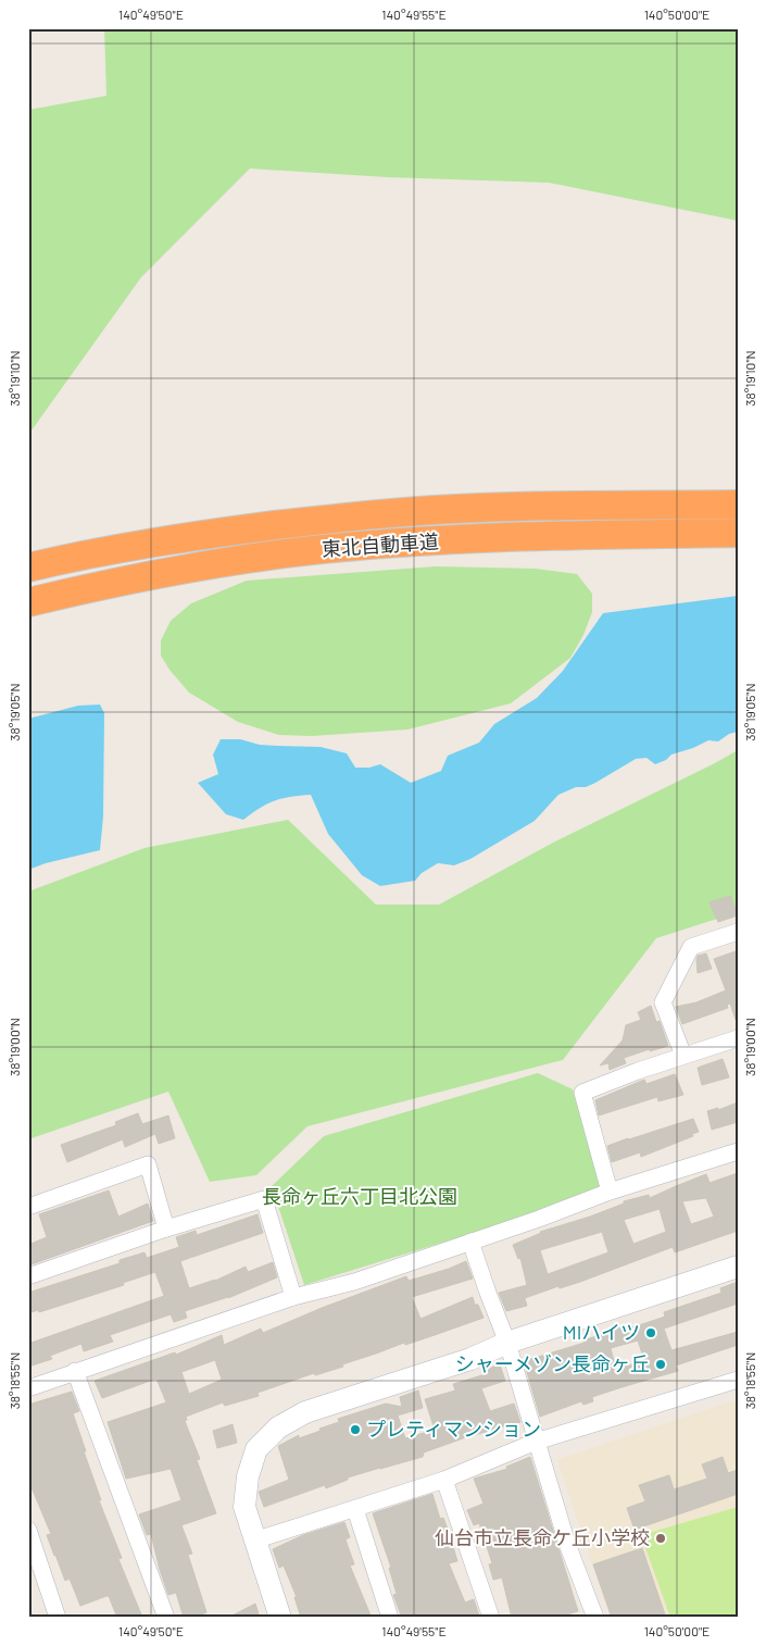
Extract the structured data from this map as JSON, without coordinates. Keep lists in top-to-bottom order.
{
  "streets": {
    "highway": ["東北自動車道"]
  },
  "parks": ["長命ヶ丘六丁目北公園"],
  "places": [
    "MIハイツ",
    "シャーメゾン長命ヶ丘",
    "プレティマンション",
    "仙台市立長命ケ丘小学校"
  ],
  "coordinates": [
    "140°49'50\"E",
    "140°49'55\"E",
    "140°50'00\"E",
    "38°19'10\"N",
    "38°19'05\"N",
    "38°19'00\"N",
    "38°18'55\"N"
  ]
}
